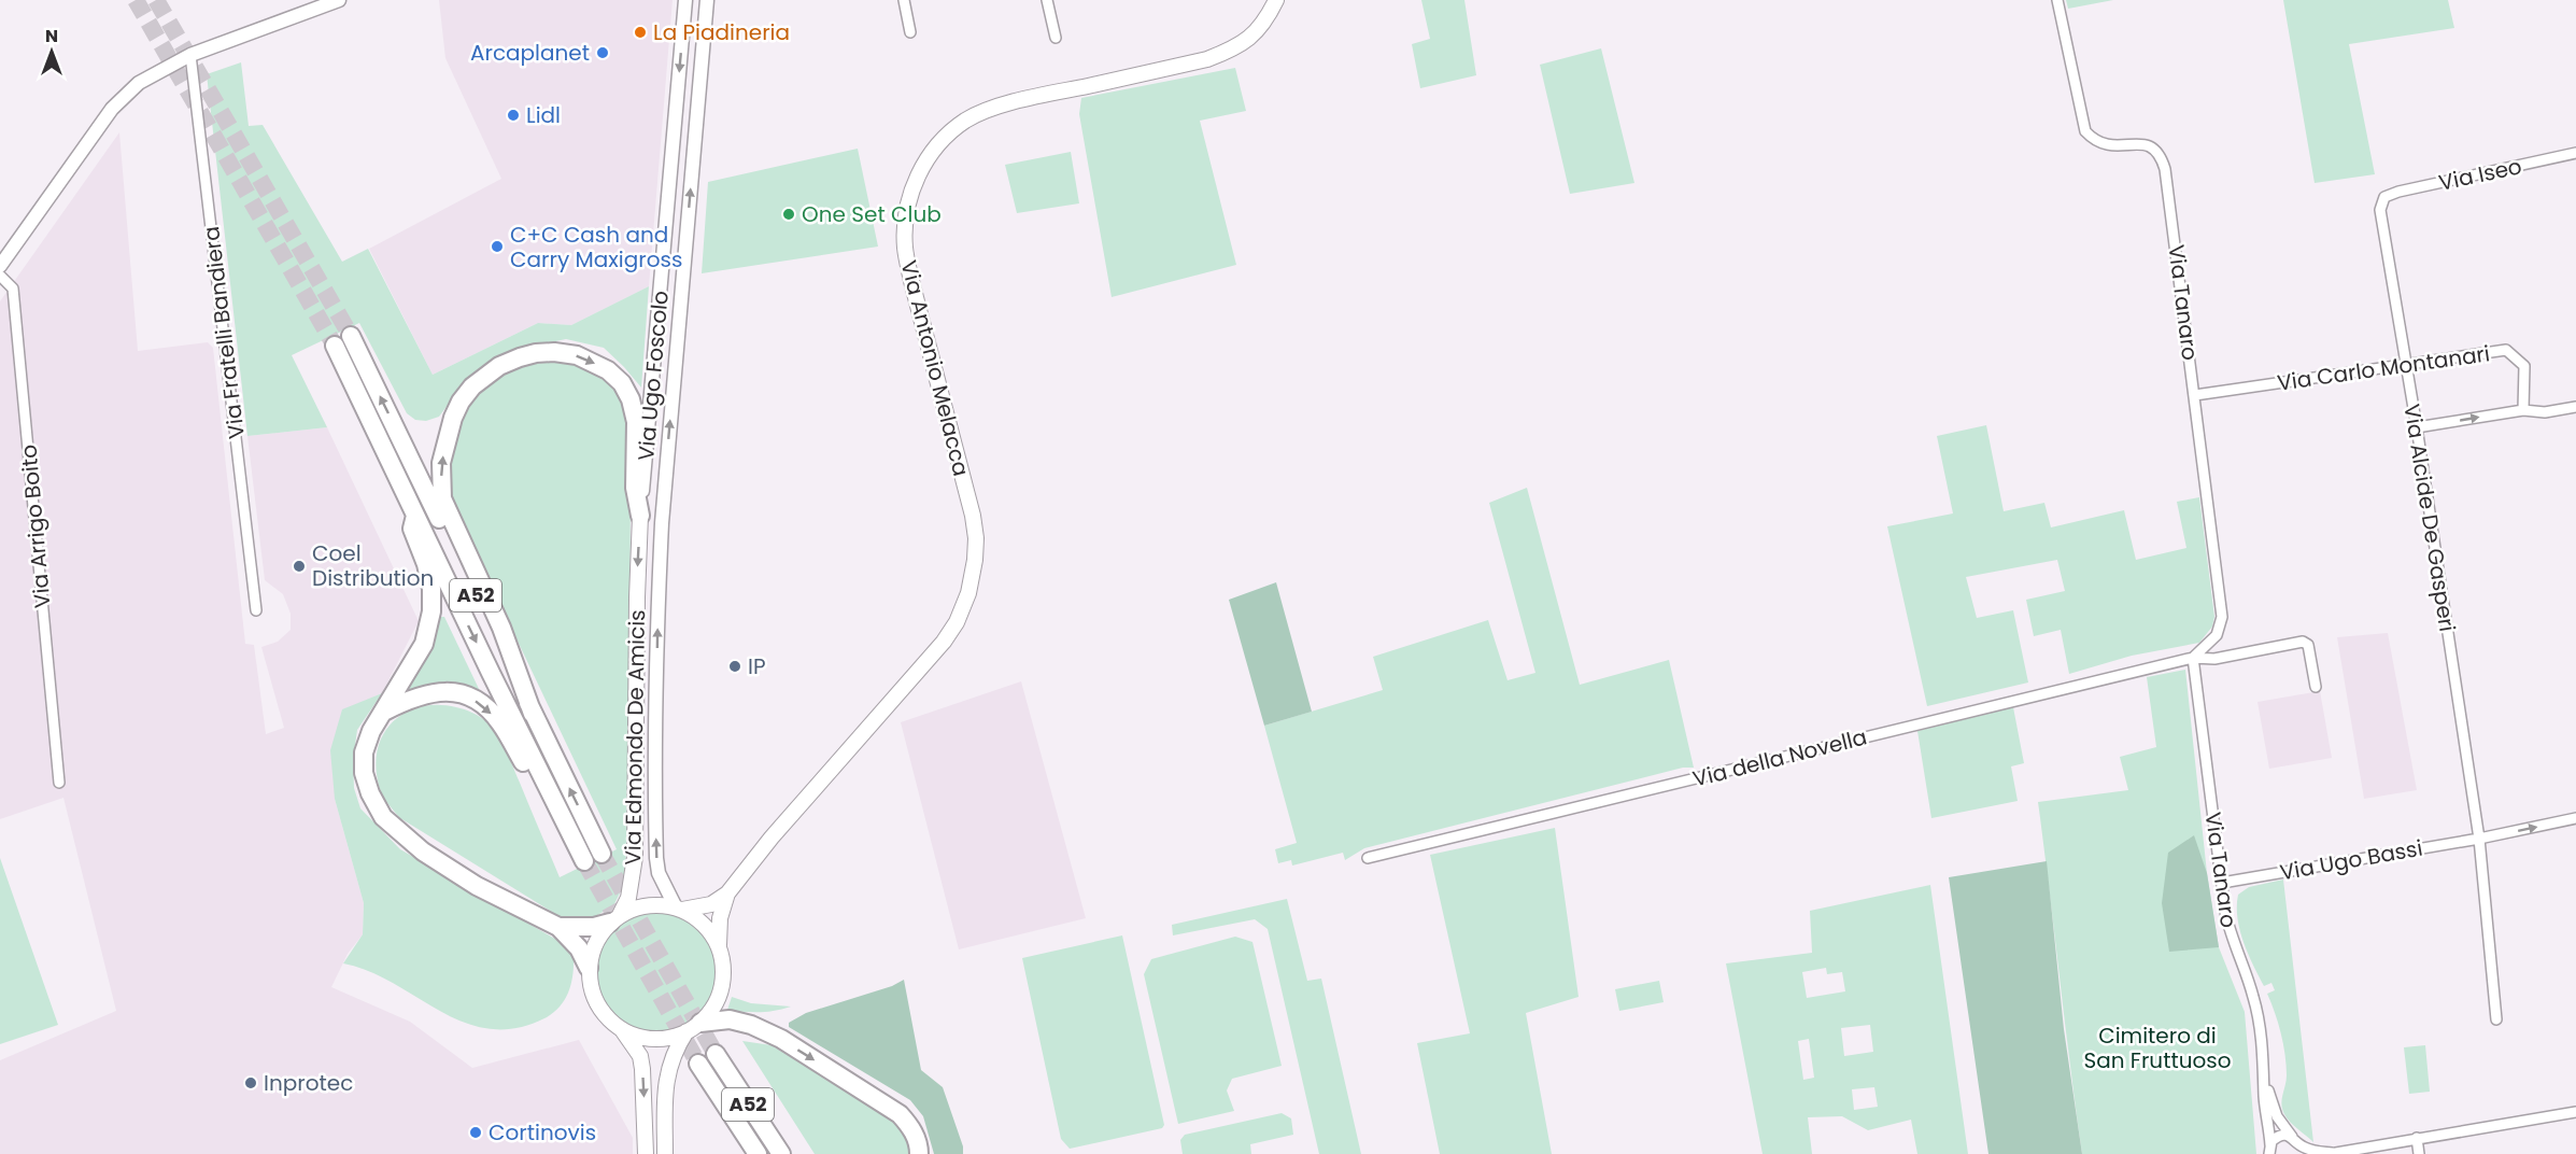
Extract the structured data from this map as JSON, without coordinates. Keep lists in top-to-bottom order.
{
  "streets": {
    "highway": ["A52"],
    "main road": ["Via Antonio Melacca", "Via Ugo Foscolo", "Via Edmondo De Amicis"],
    "street": [
      "Via Iseo",
      "Via Tanaro",
      "Via Fratelli Bandiera",
      "Via Carlo Montanari",
      "Via Alcide De Gasperi",
      "Via Arrigo Boito",
      "Via della Novella",
      "Via Ugo Bassi"
    ]
  },
  "crossings": [
    ["Via Iseo", "Via Alcide De Gasperi"],
    ["Via Tanaro", "Via Carlo Montanari"],
    ["Via Tanaro", "Via della Novella"],
    ["Via Tanaro", "Via Ugo Bassi"],
    ["Via Antonio Melacca", "Via Edmondo De Amicis"],
    ["Via Carlo Montanari", "Via Alcide De Gasperi"],
    ["Via Ugo Foscolo", "Via Edmondo De Amicis"],
    ["Via Alcide De Gasperi", "Via Ugo Bassi"]
  ],
  "parks": ["Cimitero di San Fruttuoso"],
  "places": [
    "La Piadineria",
    "Arcaplanet",
    "Lidl",
    "One Set Club",
    "C+C Cash and Carry Maxigross",
    "Coel Distribution",
    "IP",
    "Inprotec",
    "Cortinovis"
  ],
  "north": "top"
}
